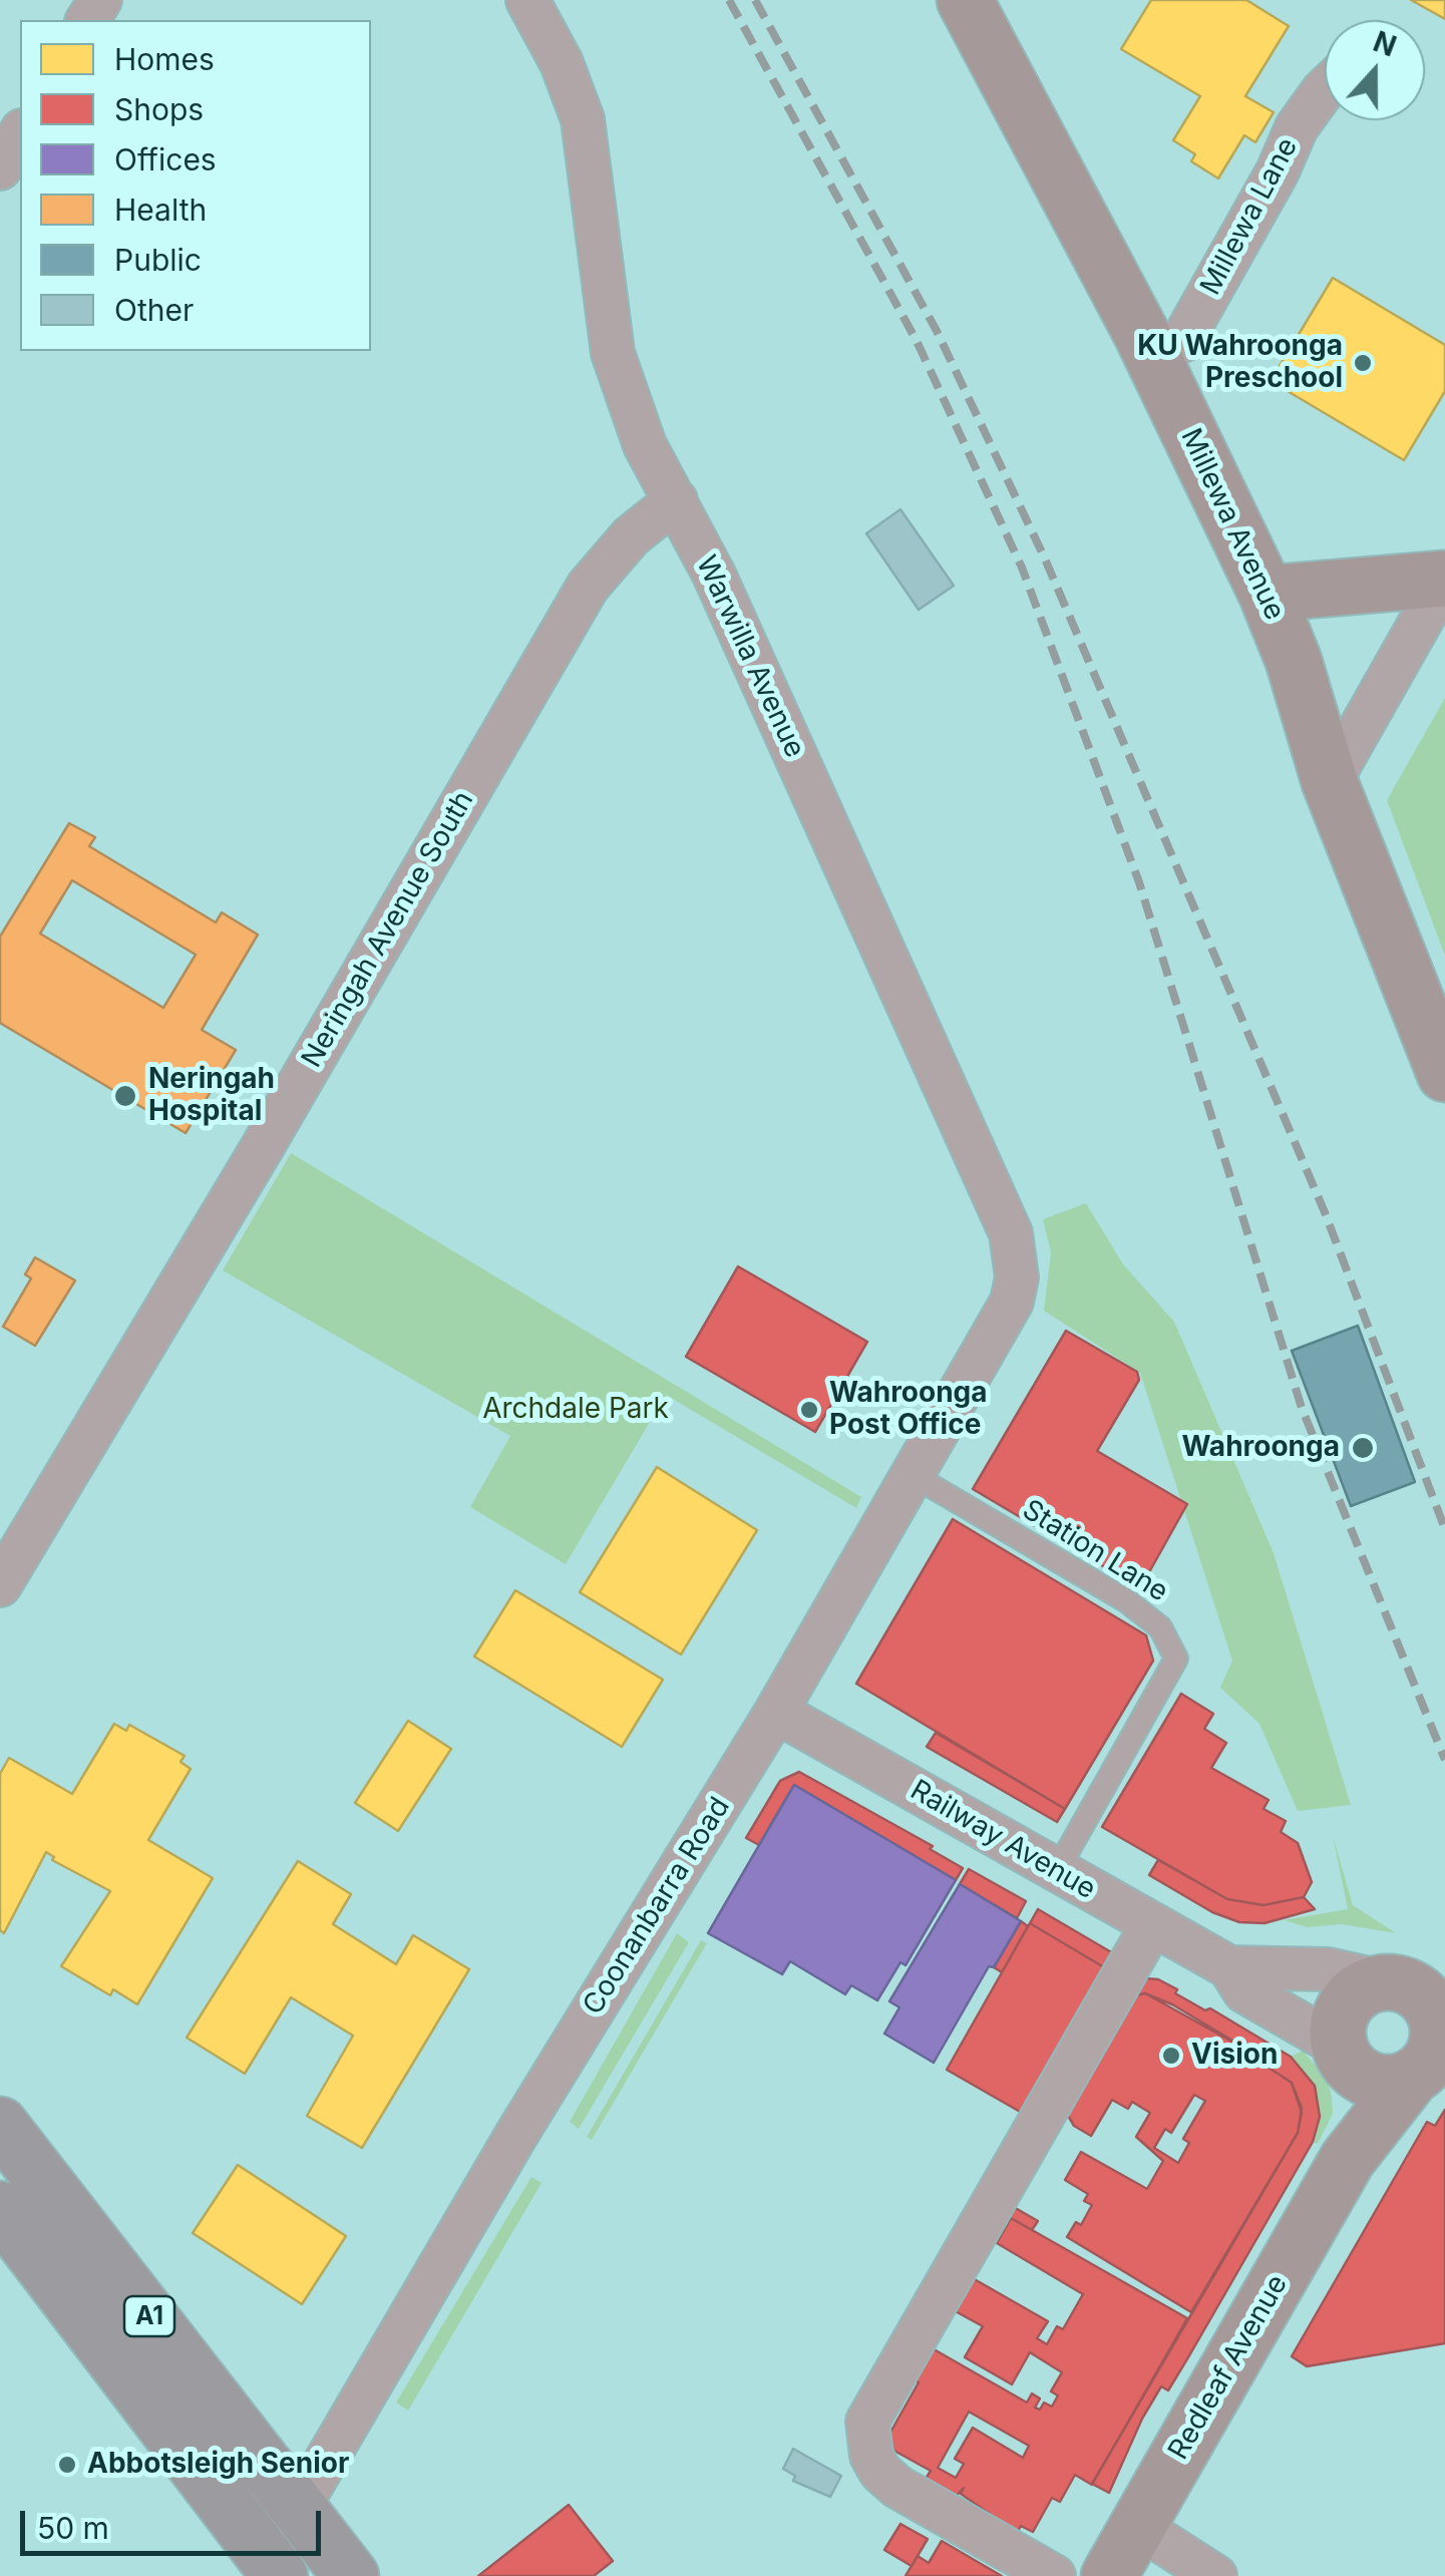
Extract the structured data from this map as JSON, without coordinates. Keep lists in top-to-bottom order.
{
  "streets": {
    "highway": ["A1"],
    "street": [
      "Millewa Lane",
      "Millewa Avenue",
      "Warwilla Avenue",
      "Neringah Avenue South",
      "Railway Avenue",
      "Coonanbarra Road",
      "Redleaf Avenue"
    ],
    "lane": ["Station Lane"]
  },
  "crossings": [
    ["Millewa Lane", "Millewa Avenue"],
    ["Warwilla Avenue", "Neringah Avenue South"],
    ["Warwilla Avenue", "Coonanbarra Road"],
    ["Station Lane", "Railway Avenue"],
    ["Station Lane", "Coonanbarra Road"],
    ["Railway Avenue", "Coonanbarra Road"],
    ["Railway Avenue", "Redleaf Avenue"],
    ["Coonanbarra Road", "A1"]
  ],
  "parks": ["Archdale Park"],
  "places": [
    "KU Wahroonga Preschool",
    "Neringah Hospital",
    "Wahroonga Post Office",
    "Wahroonga",
    "Vision",
    "Abbotsleigh Senior"
  ],
  "legend": [
    "Homes",
    "Shops",
    "Offices",
    "Health",
    "Public",
    "Other"
  ],
  "scale_bar": "50 m",
  "north": "top"
}
